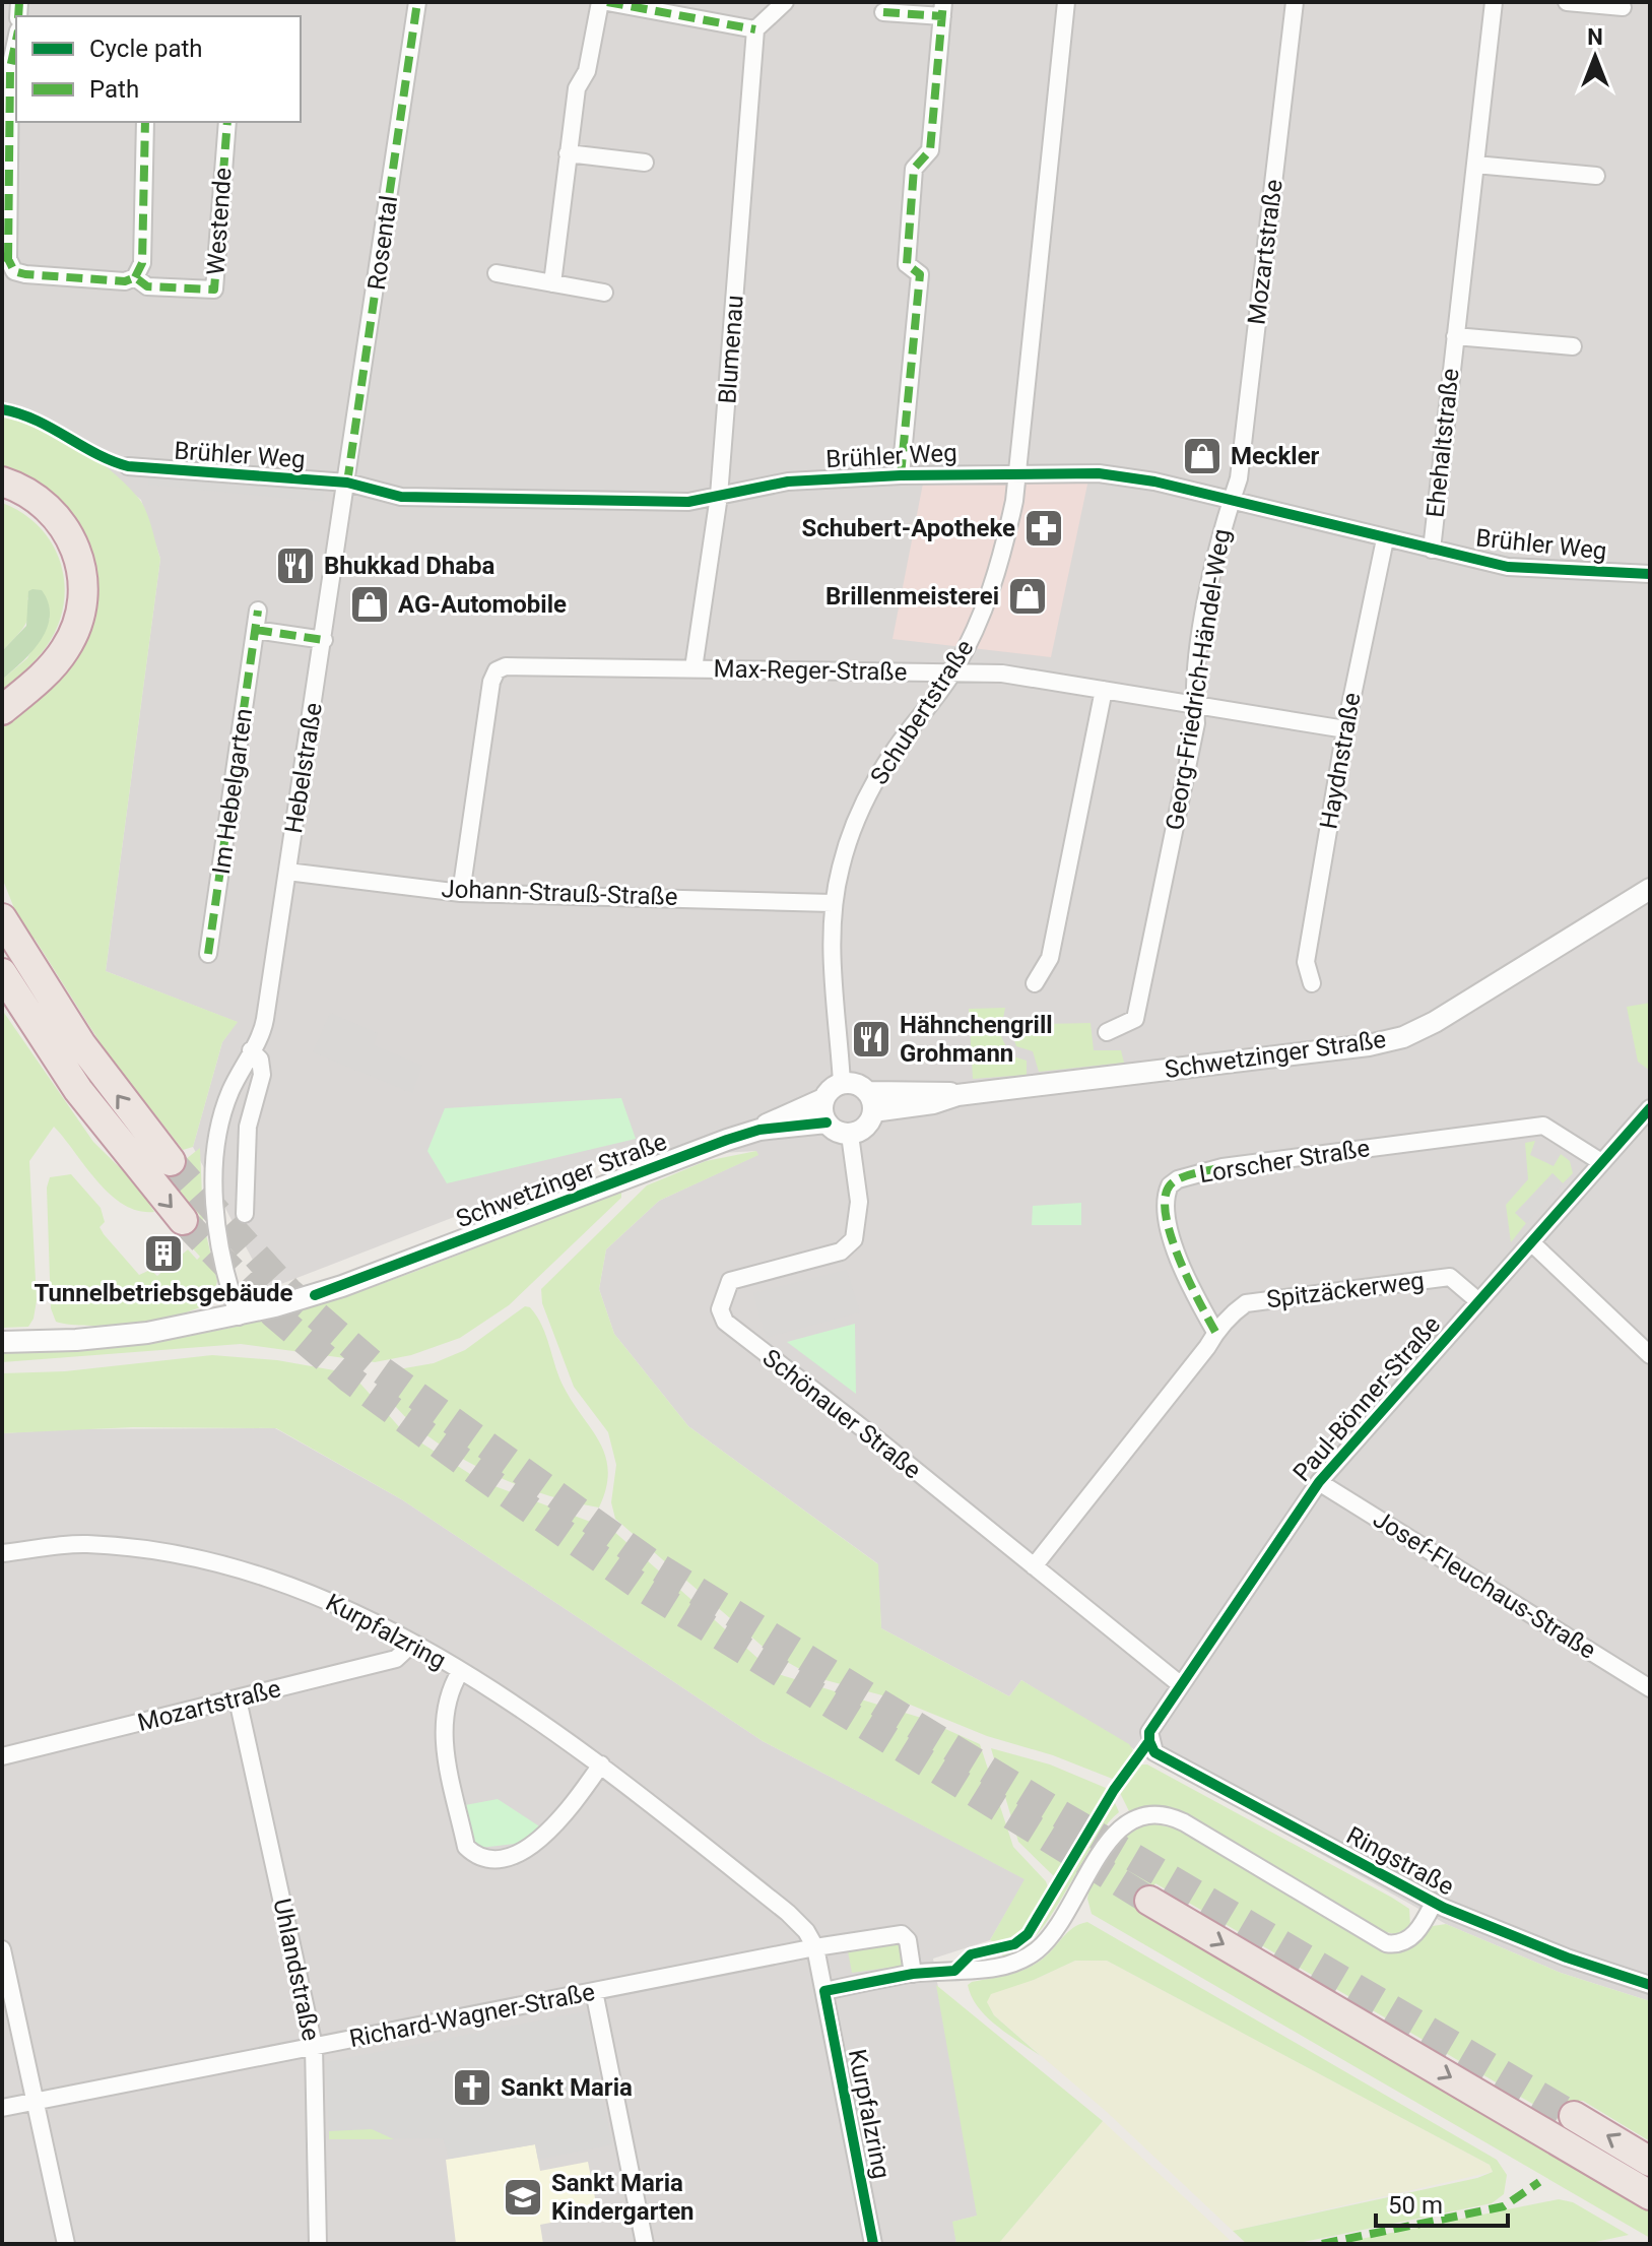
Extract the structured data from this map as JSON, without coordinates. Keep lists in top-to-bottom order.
{
  "streets": {
    "street": [
      "Westende",
      "Rosental",
      "Mozartstraße",
      "Blumenau",
      "Ehehaltstraße",
      "Brühler Weg",
      "Max-Reger-Straße",
      "Georg-Friedrich-Händel-Weg",
      "Schubertstraße",
      "Haydnstraße",
      "Hebelstraße",
      "Im Hebelgarten",
      "Johann-Strauß-Straße",
      "Schwetzinger Straße",
      "Lorscher Straße",
      "Spitzäckerweg",
      "Paul-Bönner-Straße",
      "Schönauer Straße",
      "Josef-Fleuchaus-Straße",
      "Kurpfalzring",
      "Ringstraße",
      "Uhlandstraße",
      "Richard-Wagner-Straße"
    ]
  },
  "crossings": [
    ["Rosental", "Brühler Weg"],
    ["Rosental", "Hebelstraße"],
    ["Mozartstraße", "Brühler Weg"],
    ["Mozartstraße", "Georg-Friedrich-Händel-Weg"],
    ["Mozartstraße", "Kurpfalzring"],
    ["Mozartstraße", "Uhlandstraße"],
    ["Blumenau", "Brühler Weg"],
    ["Blumenau", "Max-Reger-Straße"],
    ["Ehehaltstraße", "Brühler Weg"],
    ["Brühler Weg", "Georg-Friedrich-Händel-Weg"],
    ["Brühler Weg", "Schubertstraße"],
    ["Brühler Weg", "Haydnstraße"],
    ["Brühler Weg", "Hebelstraße"],
    ["Max-Reger-Straße", "Georg-Friedrich-Händel-Weg"],
    ["Max-Reger-Straße", "Schubertstraße"],
    ["Max-Reger-Straße", "Haydnstraße"],
    ["Max-Reger-Straße", "Johann-Strauß-Straße"],
    ["Schubertstraße", "Johann-Strauß-Straße"],
    ["Schubertstraße", "Schwetzinger Straße"],
    ["Schubertstraße", "Schönauer Straße"],
    ["Hebelstraße", "Johann-Strauß-Straße"],
    ["Hebelstraße", "Schwetzinger Straße"],
    ["Schwetzinger Straße", "Schönauer Straße"],
    ["Lorscher Straße", "Spitzäckerweg"],
    ["Lorscher Straße", "Paul-Bönner-Straße"],
    ["Spitzäckerweg", "Paul-Bönner-Straße"],
    ["Paul-Bönner-Straße", "Schönauer Straße"],
    ["Paul-Bönner-Straße", "Josef-Fleuchaus-Straße"],
    ["Paul-Bönner-Straße", "Ringstraße"],
    ["Kurpfalzring", "Richard-Wagner-Straße"],
    ["Uhlandstraße", "Richard-Wagner-Straße"]
  ],
  "places": {
    "shop": ["Meckler", "Brillenmeisterei", "AG-Automobile"],
    "pharmacy": ["Schubert-Apotheke"],
    "restaurant": ["Bhukkad Dhaba", "Hähnchengrill Grohmann"],
    "building": ["Tunnelbetriebsgebäude"],
    "church": ["Sankt Maria"],
    "school or university": ["Sankt Maria Kindergarten"]
  },
  "legend": ["Cycle path", "Path"],
  "scale_bar": "50 m",
  "north": "top"
}
